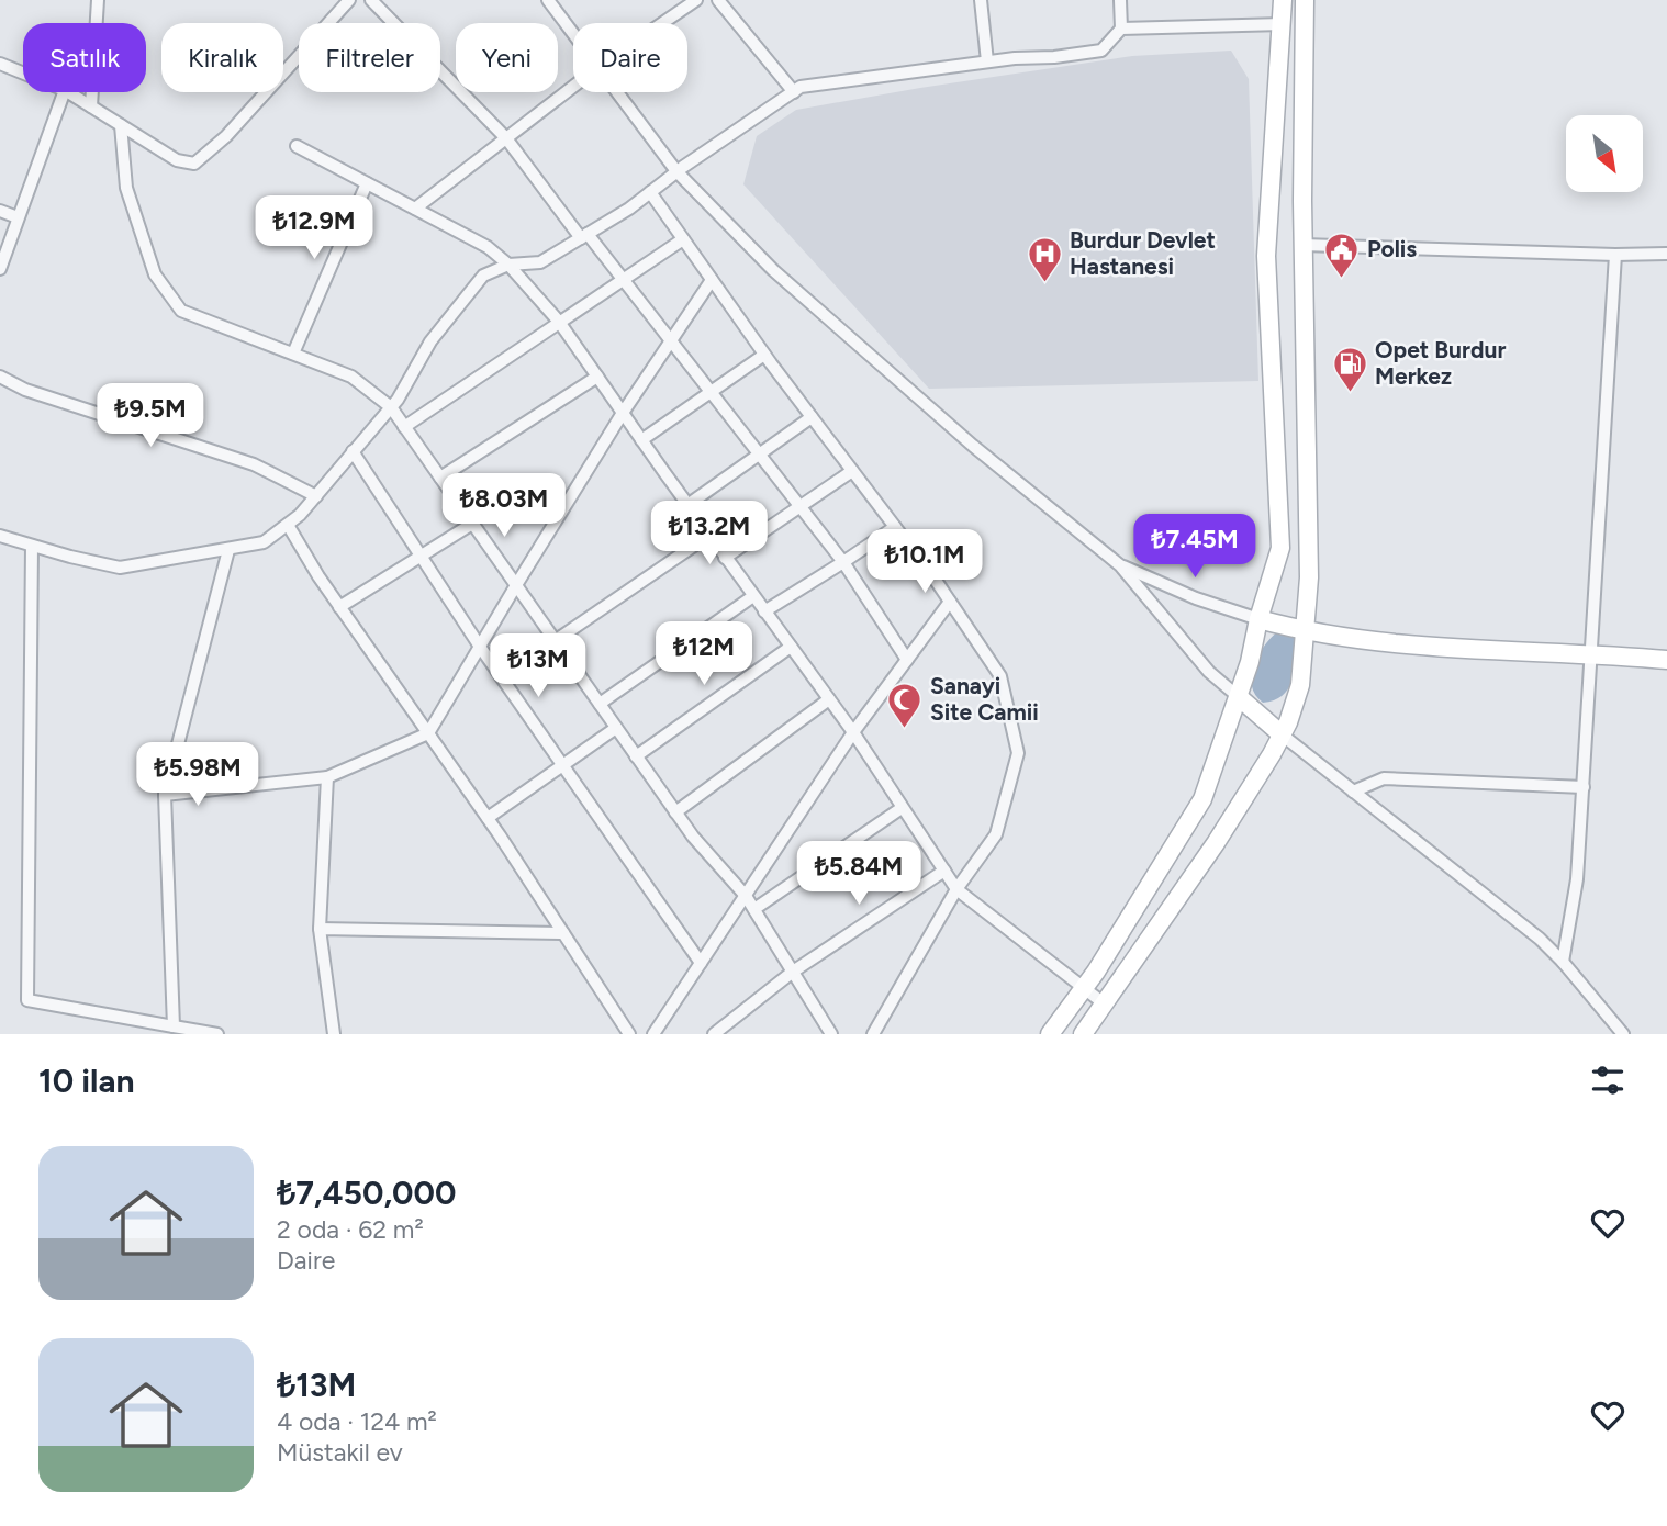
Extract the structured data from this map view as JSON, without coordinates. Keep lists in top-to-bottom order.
{
  "places": {
    "public building": ["Polis"],
    "hospital": ["Burdur Devlet Hastanesi"],
    "fuel station": ["Opet Burdur Merkez"],
    "mosque": ["Sanayi Site Camii"]
  },
  "north": "bottom right",
  "page": {
    "chip": [
      "Satılık",
      "Kiralık",
      "Filtreler",
      "Yeni",
      "Daire"
    ],
    "price": [
      "₺12.9M",
      "₺9.5M",
      "₺8.03M",
      "₺13.2M",
      "₺7.45M",
      "₺10.1M",
      "₺12M",
      "₺13M",
      "₺5.98M",
      "₺5.84M"
    ],
    "heading": "10 ilan",
    "list": [
      {
        "name": "₺7,450,000",
        "note": "2 oda · 62 m² · Daire"
      },
      {
        "name": "₺13M",
        "note": "4 oda · 124 m² · Müstakil ev"
      }
    ]
  }
}
